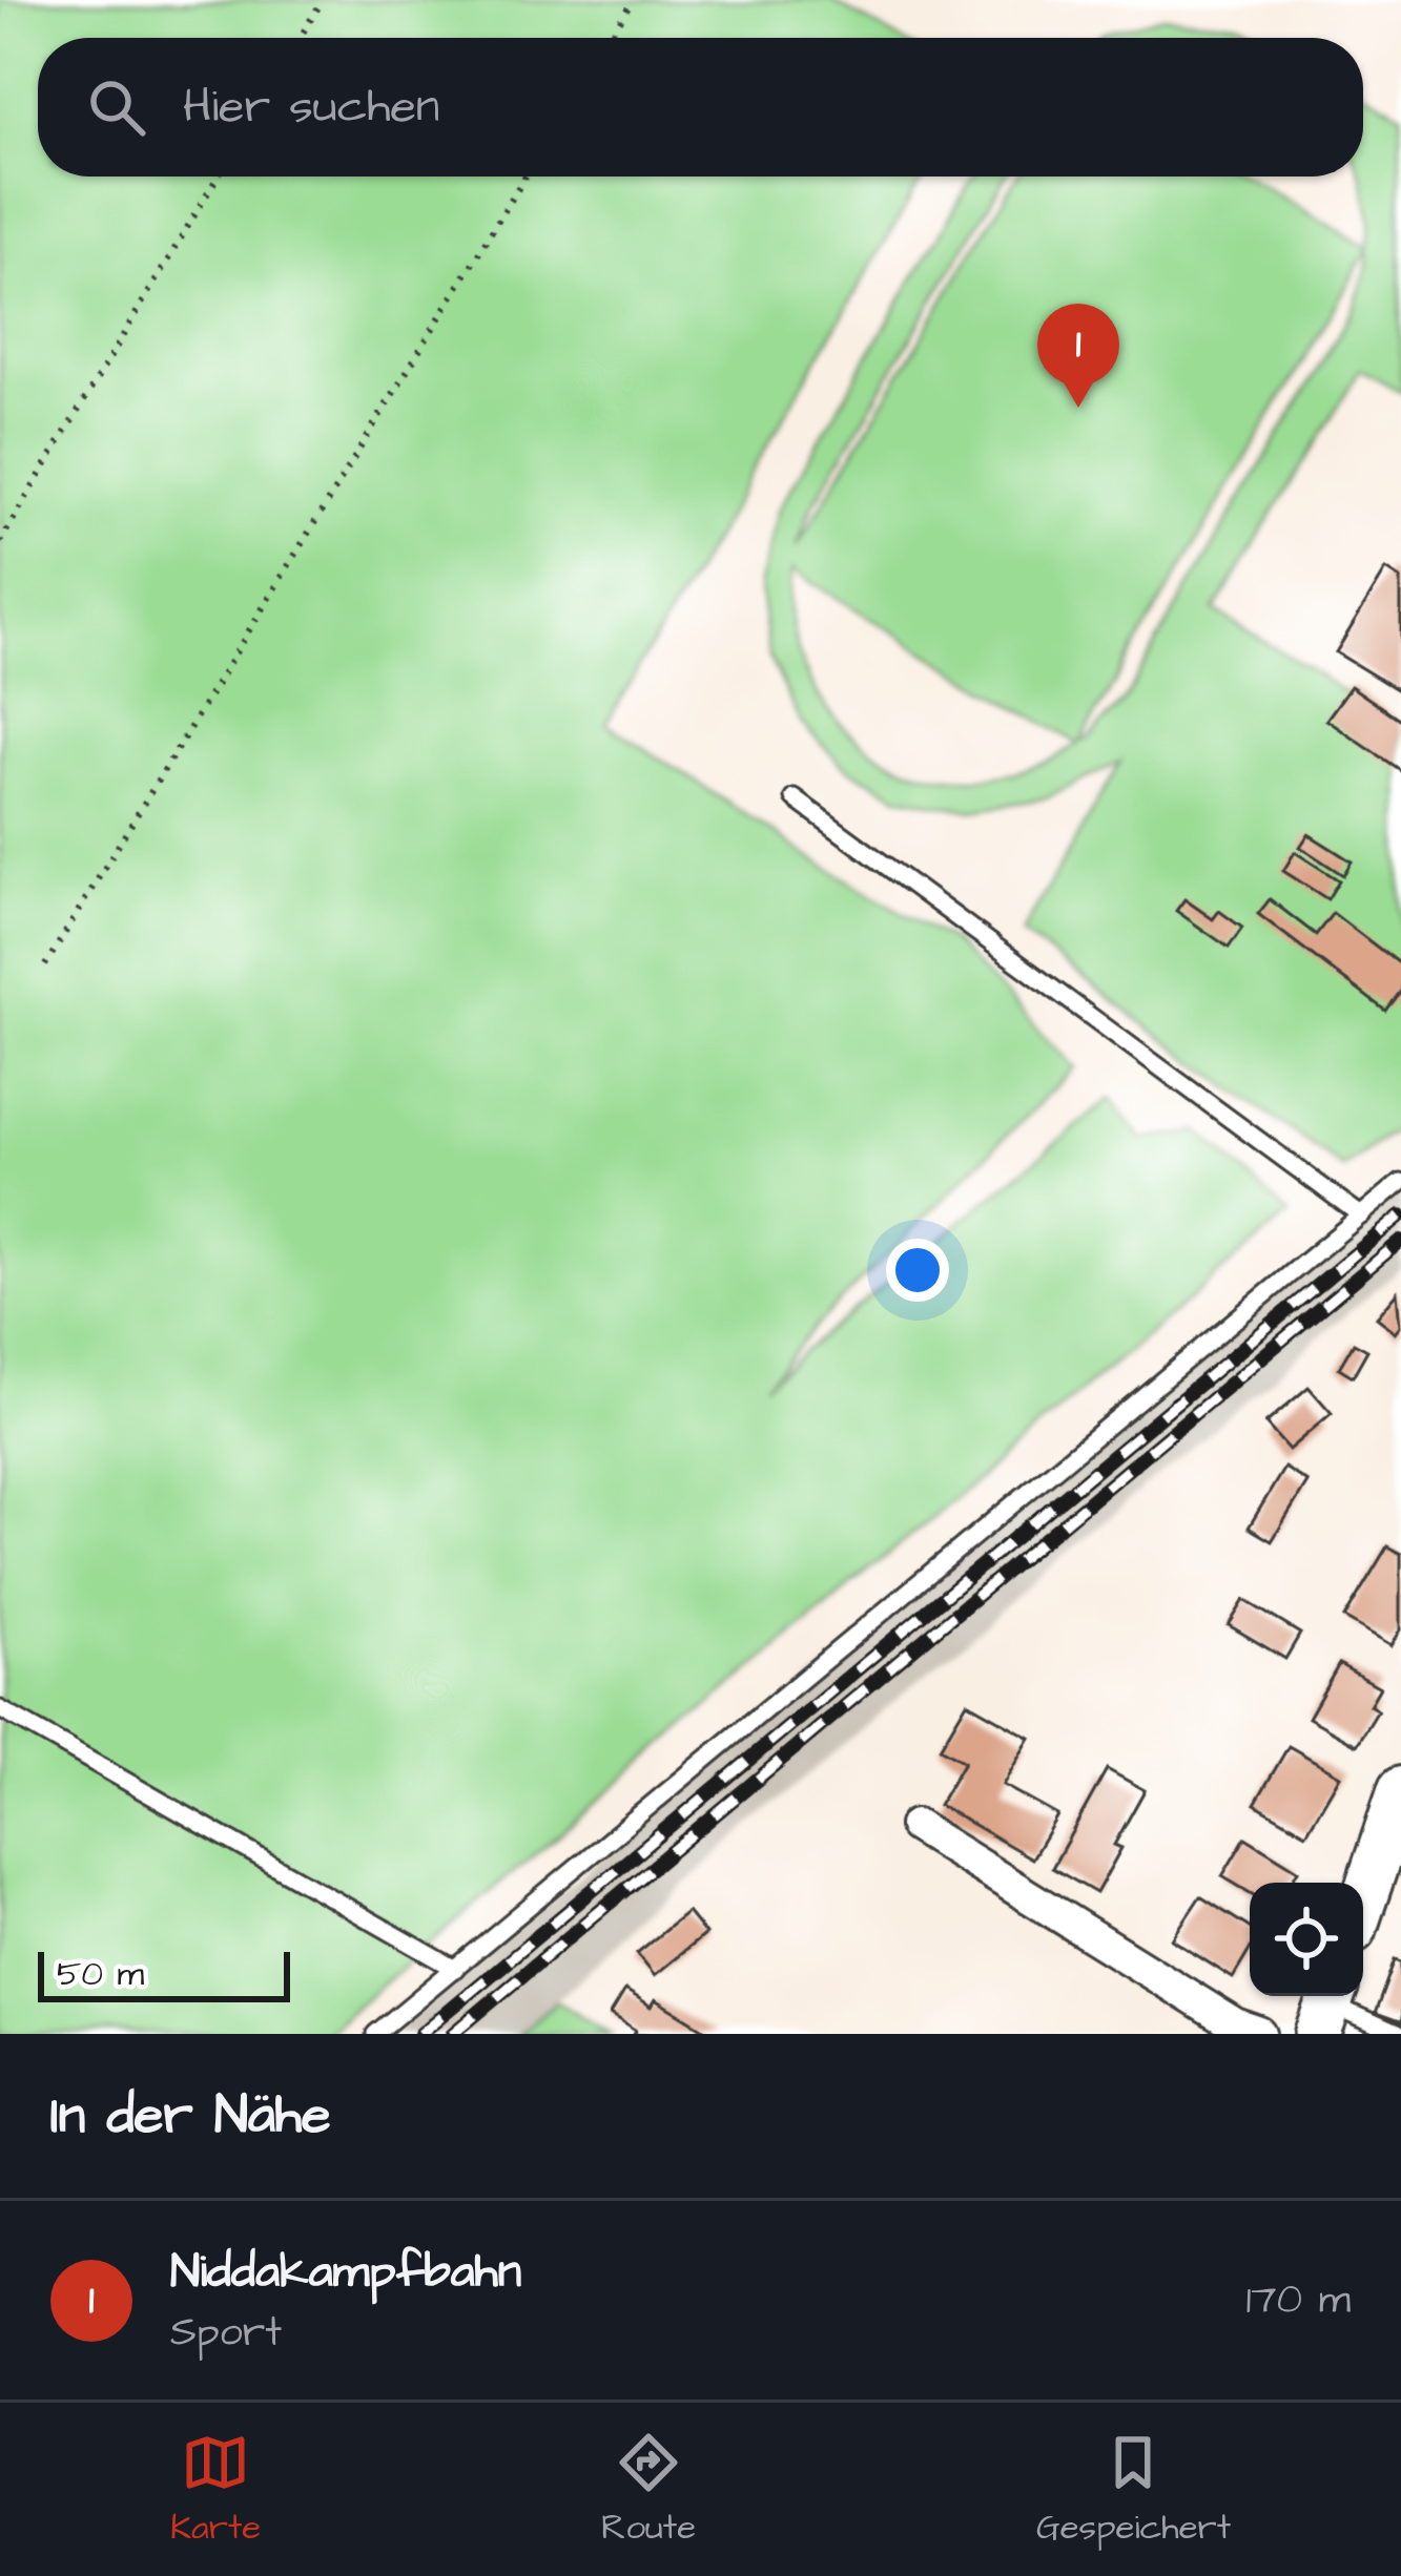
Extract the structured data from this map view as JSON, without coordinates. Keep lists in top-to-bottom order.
{
  "scale_bar": "50 m",
  "page": {
    "search": "Hier suchen",
    "pins": "1",
    "scale": "50 m",
    "heading": "In der Nähe",
    "list": [
      {
        "mark": "1",
        "name": "Niddakampfbahn",
        "note": "Sport",
        "value": "170 m"
      }
    ],
    "nav": ["Karte", "Route", "Gespeichert"]
  }
}
